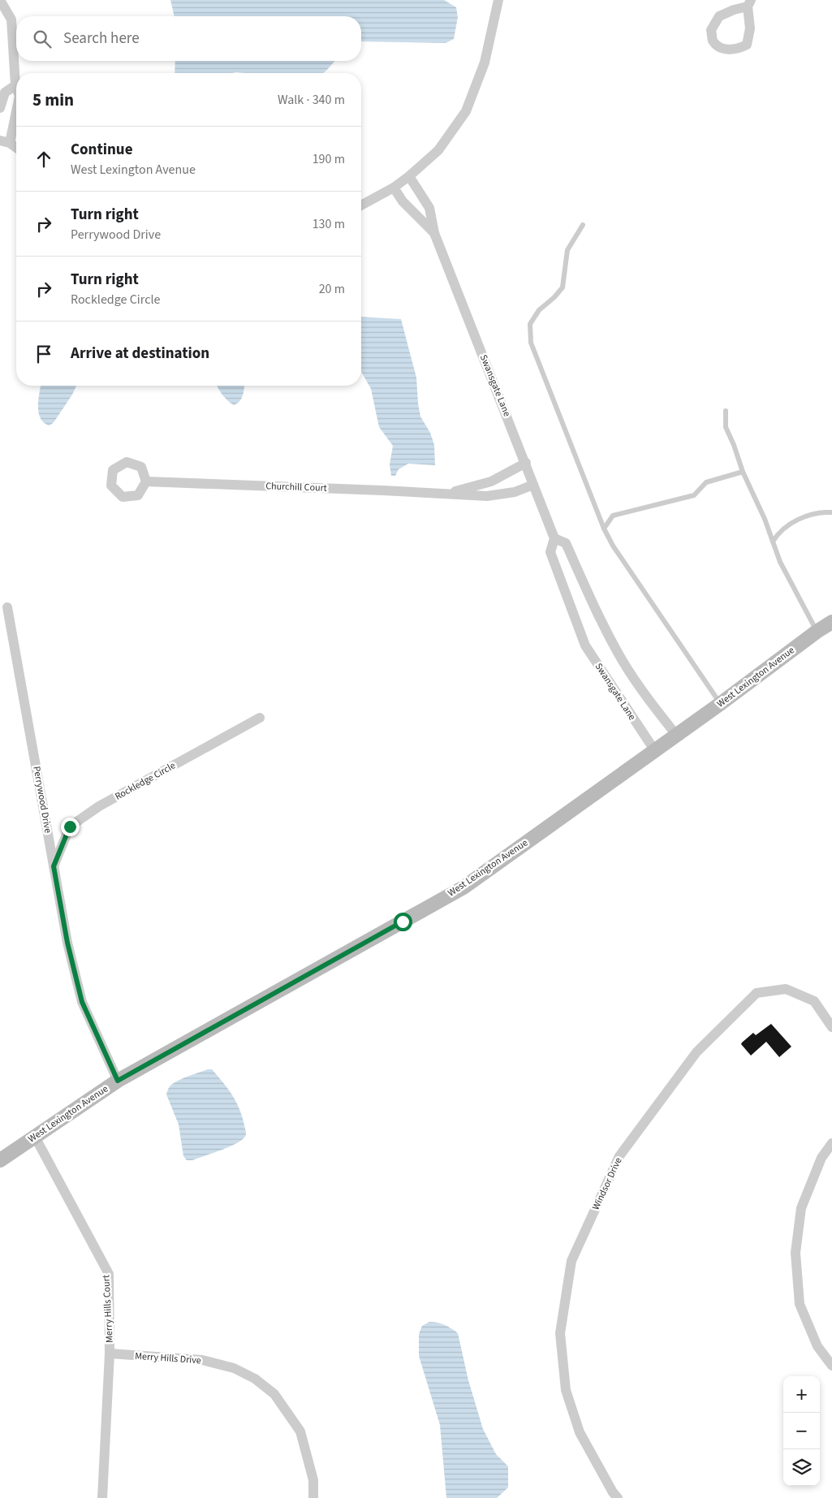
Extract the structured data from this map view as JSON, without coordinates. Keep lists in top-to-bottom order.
{
  "streets": {
    "street": [
      "Swansgate Lane",
      "Churchill Court",
      "West Lexington Avenue",
      "Rockledge Circle",
      "Perrywood Drive",
      "Windsor Drive",
      "Merry Hills Court",
      "Merry Hills Drive"
    ]
  },
  "crossings": [
    ["Swansgate Lane", "Churchill Court"],
    ["Swansgate Lane", "West Lexington Avenue"],
    ["West Lexington Avenue", "Perrywood Drive"],
    ["West Lexington Avenue", "Merry Hills Court"],
    ["Rockledge Circle", "Perrywood Drive"],
    ["Merry Hills Court", "Merry Hills Drive"]
  ],
  "page": {
    "search": "Search here",
    "heading": ["5 min", "Walk · 340 m"],
    "list": [
      ["Continue", "West Lexington Avenue", "190 m"],
      ["Turn right", "Perrywood Drive", "130 m"],
      ["Turn right", "Rockledge Circle", "20 m"],
      "Arrive at destination"
    ],
    "map_buttons": ["+", "−"]
  }
}
